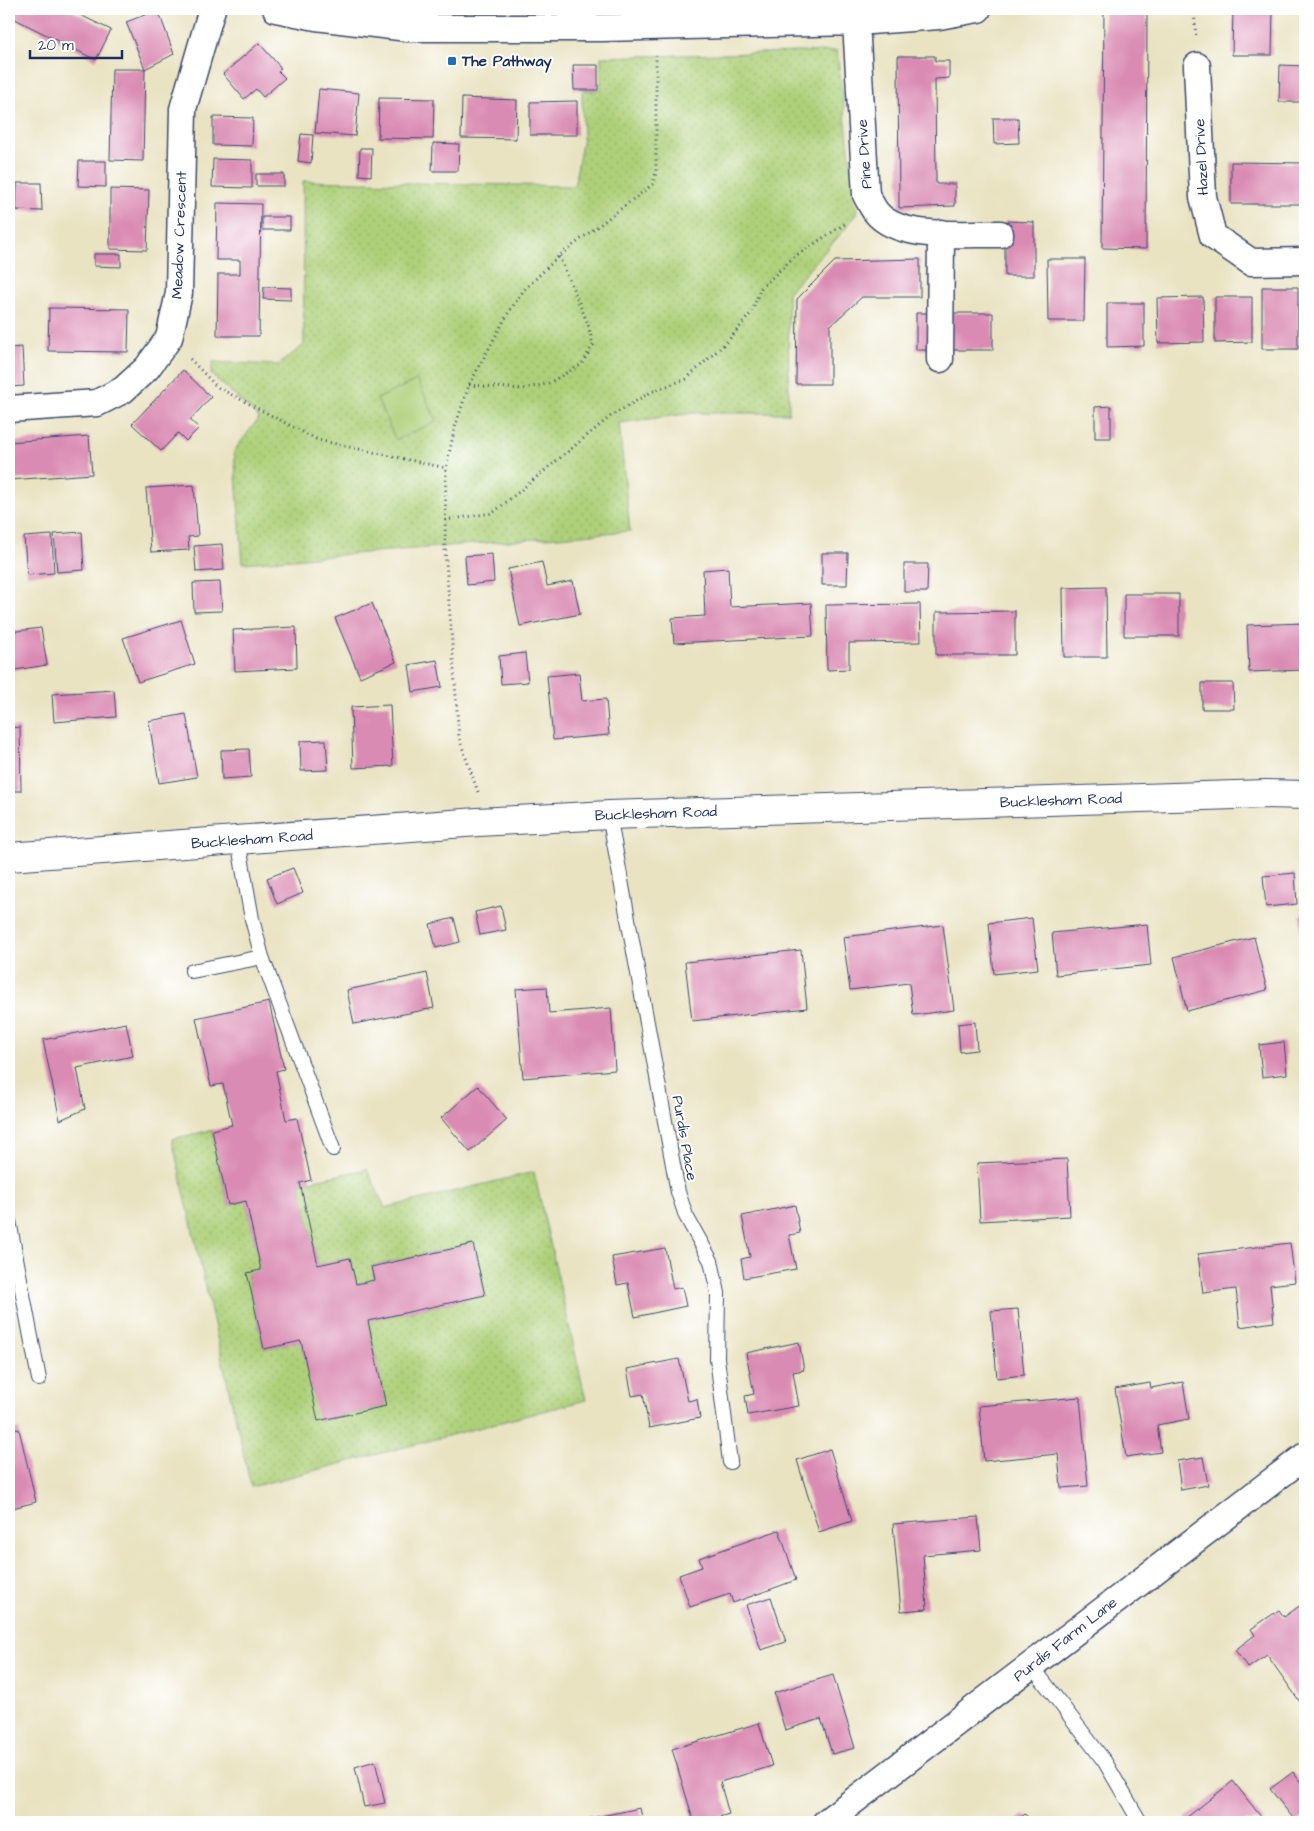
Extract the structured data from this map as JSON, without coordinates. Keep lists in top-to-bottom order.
{
  "streets": {
    "street": [
      "Pine Drive",
      "Hazel Drive",
      "Meadow Crescent",
      "Bucklesham Road",
      "Purdis Farm Lane"
    ],
    "lane": ["Purdis Place"]
  },
  "crossings": [
    ["Bucklesham Road", "Purdis Place"]
  ],
  "places": {
    "transit": ["The Pathway"]
  },
  "scale_bar": "20 m"
}
